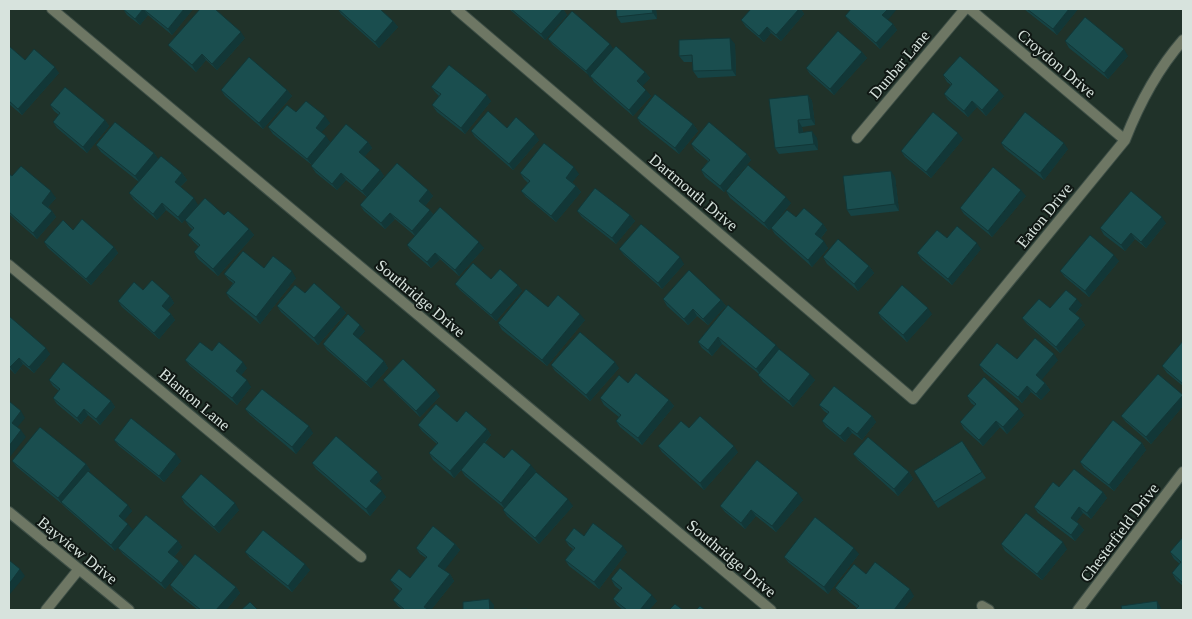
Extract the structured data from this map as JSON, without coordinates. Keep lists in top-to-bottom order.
{
  "streets": {
    "street": [
      "Croydon Drive",
      "Dunbar Lane",
      "Dartmouth Drive",
      "Eaton Drive",
      "Southridge Drive",
      "Blanton Lane",
      "Chesterfield Drive",
      "Bayview Drive"
    ]
  },
  "crossings": [
    ["Croydon Drive", "Eaton Drive"],
    ["Dartmouth Drive", "Eaton Drive"]
  ]
}
